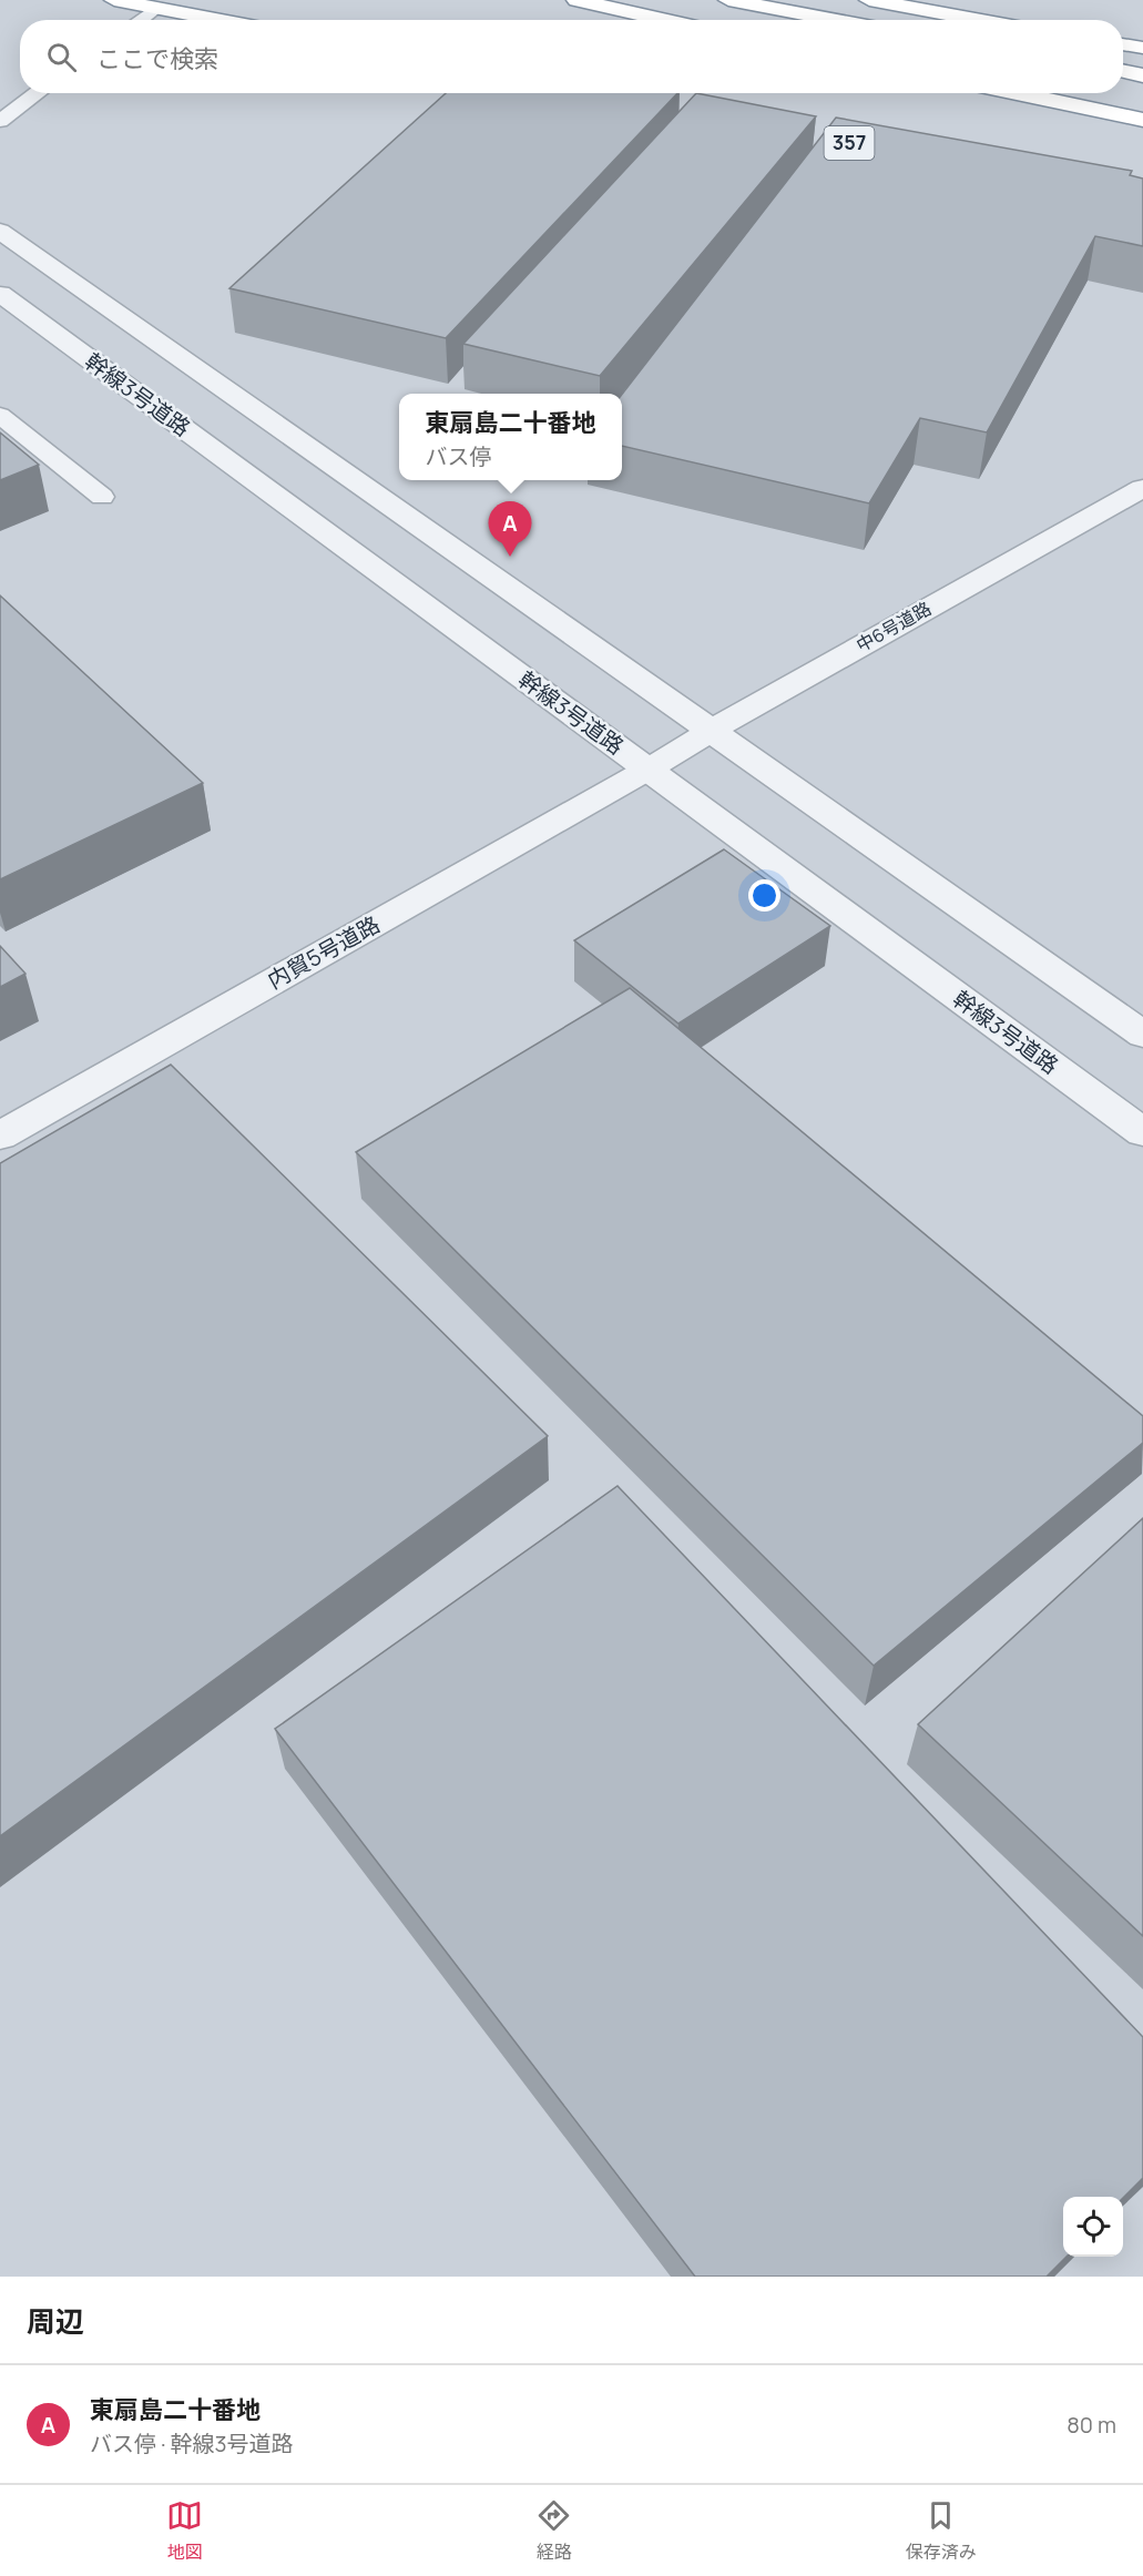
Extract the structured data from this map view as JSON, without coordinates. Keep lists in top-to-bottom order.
{
  "streets": {
    "street": ["幹線3号道路", "中6号道路", "内貿5号道路"]
  },
  "crossings": [
    ["幹線3号道路", "中6号道路"],
    ["幹線3号道路", "内貿5号道路"],
    ["中6号道路", "内貿5号道路"]
  ],
  "page": {
    "search": "ここで検索",
    "popup": ["東扇島二十番地", "バス停"],
    "pins": "A",
    "heading": "周辺",
    "list": [
      {
        "mark": "A",
        "name": "東扇島二十番地",
        "note": "バス停 · 幹線3号道路",
        "value": "80 m"
      }
    ],
    "nav": ["地図", "経路", "保存済み"]
  }
}
